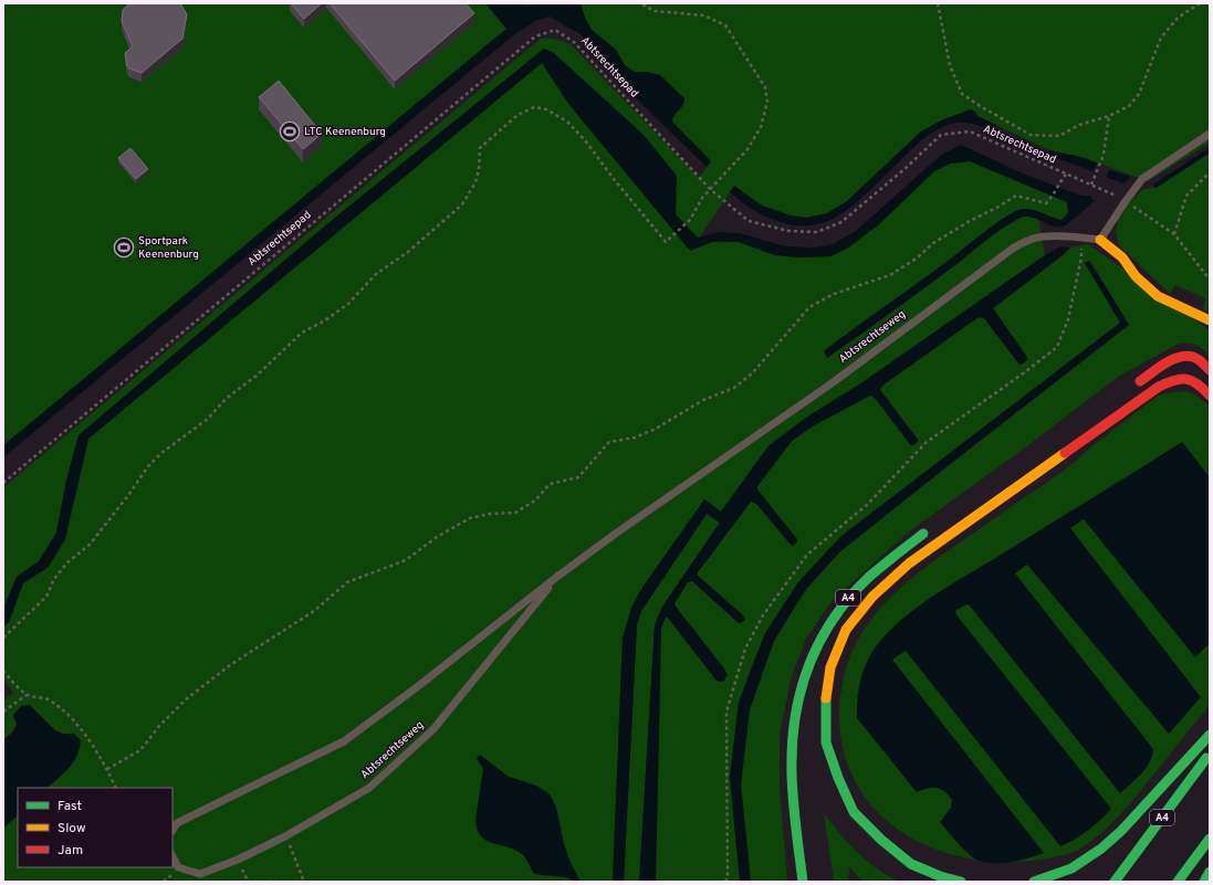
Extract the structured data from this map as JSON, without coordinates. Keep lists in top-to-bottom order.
{
  "streets": {
    "main road": ["A4"],
    "lane": ["Abtsrechtseweg"],
    "path": ["Abtsrechtsepad"]
  },
  "places": {
    "sports": ["LTC Keenenburg", "Sportpark Keenenburg"]
  },
  "legend": ["Fast", "Slow", "Jam"]
}
